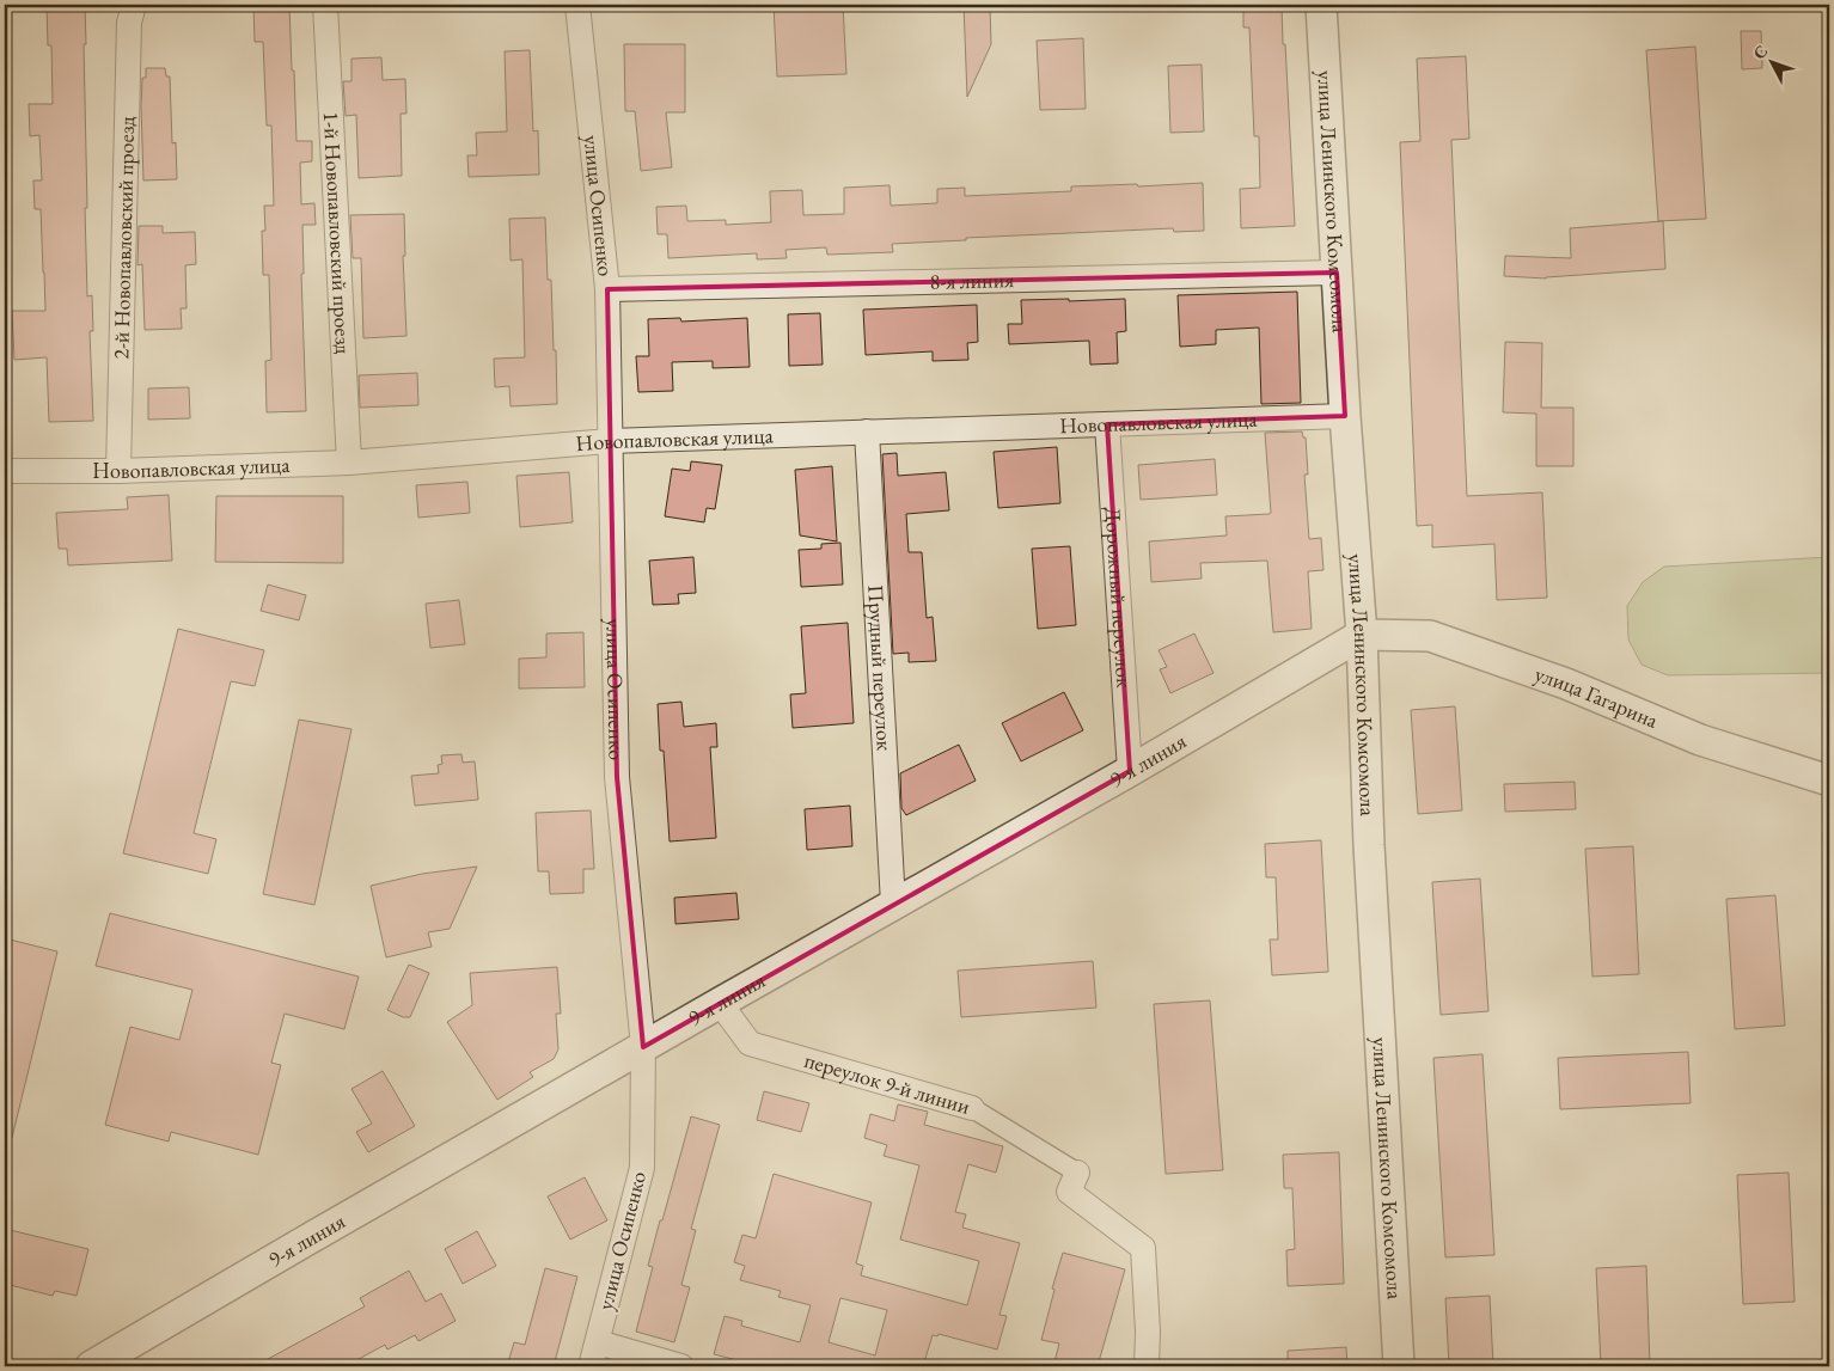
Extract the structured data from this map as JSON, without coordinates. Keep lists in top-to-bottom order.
{
  "streets": {
    "street": [
      "улица Ленинского Комсомола",
      "улица Осипенко",
      "1-й Новопавловский проезд",
      "2-й Новопавловский проезд",
      "8-я линия",
      "Новопавловская улица",
      "Дорожный переулок",
      "Прудный переулок",
      "улица Гагарина",
      "9-я линия",
      "переулок 9-й линии"
    ]
  },
  "crossings": [
    ["улица Ленинского Комсомола", "8-я линия"],
    ["улица Ленинского Комсомола", "Новопавловская улица"],
    ["улица Ленинского Комсомола", "улица Гагарина"],
    ["улица Ленинского Комсомола", "9-я линия"],
    ["улица Осипенко", "8-я линия"],
    ["улица Осипенко", "Новопавловская улица"],
    ["улица Осипенко", "9-я линия"],
    ["1-й Новопавловский проезд", "Новопавловская улица"],
    ["2-й Новопавловский проезд", "Новопавловская улица"],
    ["Новопавловская улица", "Дорожный переулок"],
    ["Новопавловская улица", "Прудный переулок"],
    ["Дорожный переулок", "9-я линия"],
    ["Прудный переулок", "9-я линия"],
    ["улица Гагарина", "9-я линия"],
    ["9-я линия", "переулок 9-й линии"]
  ],
  "north": "top left"
}
